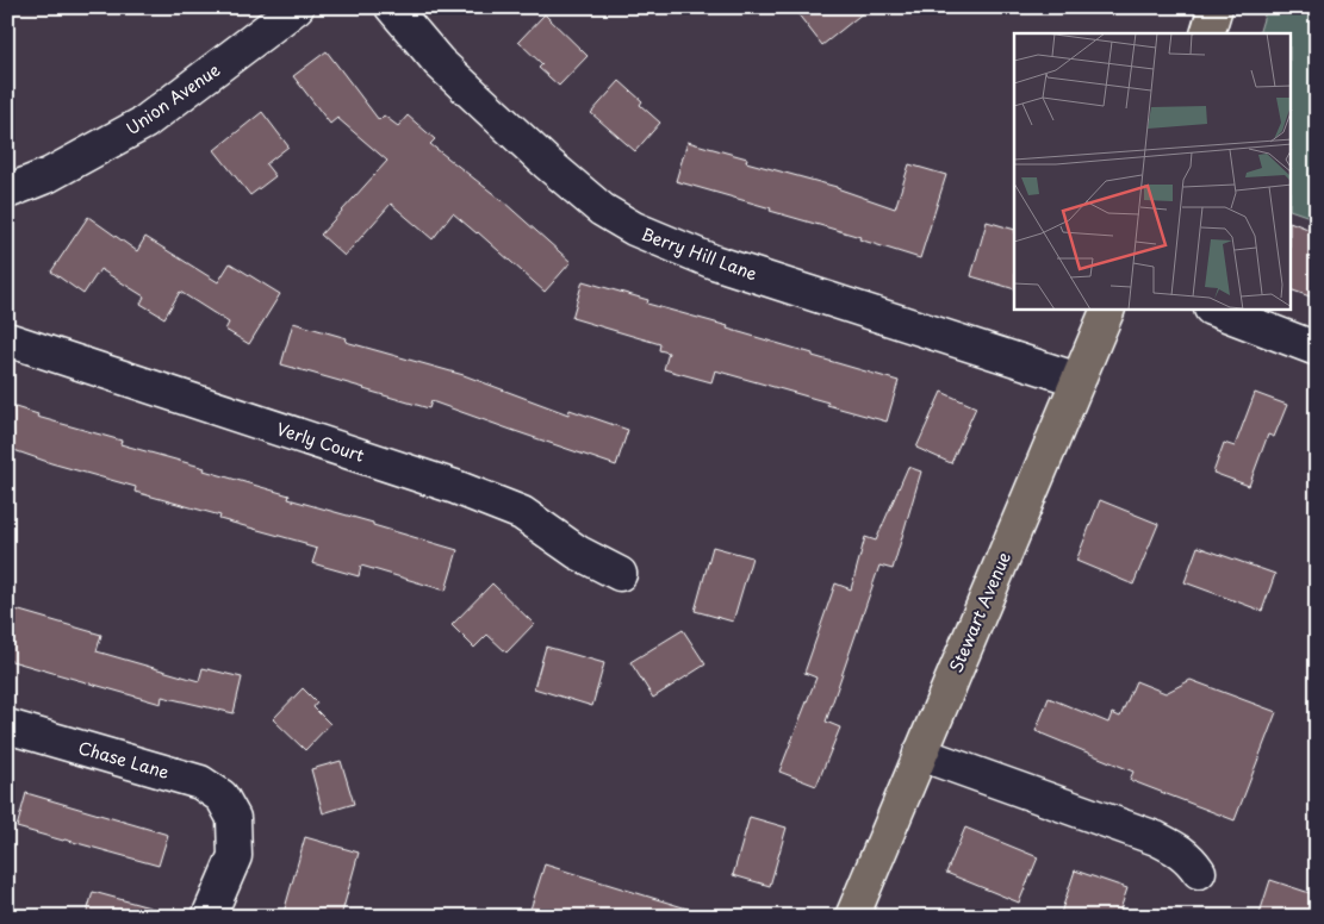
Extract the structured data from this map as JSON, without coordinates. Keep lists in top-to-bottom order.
{
  "streets": {
    "main road": ["Stewart Avenue"],
    "street": [
      "Union Avenue",
      "Berry Hill Lane",
      "Verly Court",
      "Chase Lane"
    ]
  },
  "crossings": [
    ["Berry Hill Lane", "Stewart Avenue"]
  ]
}
